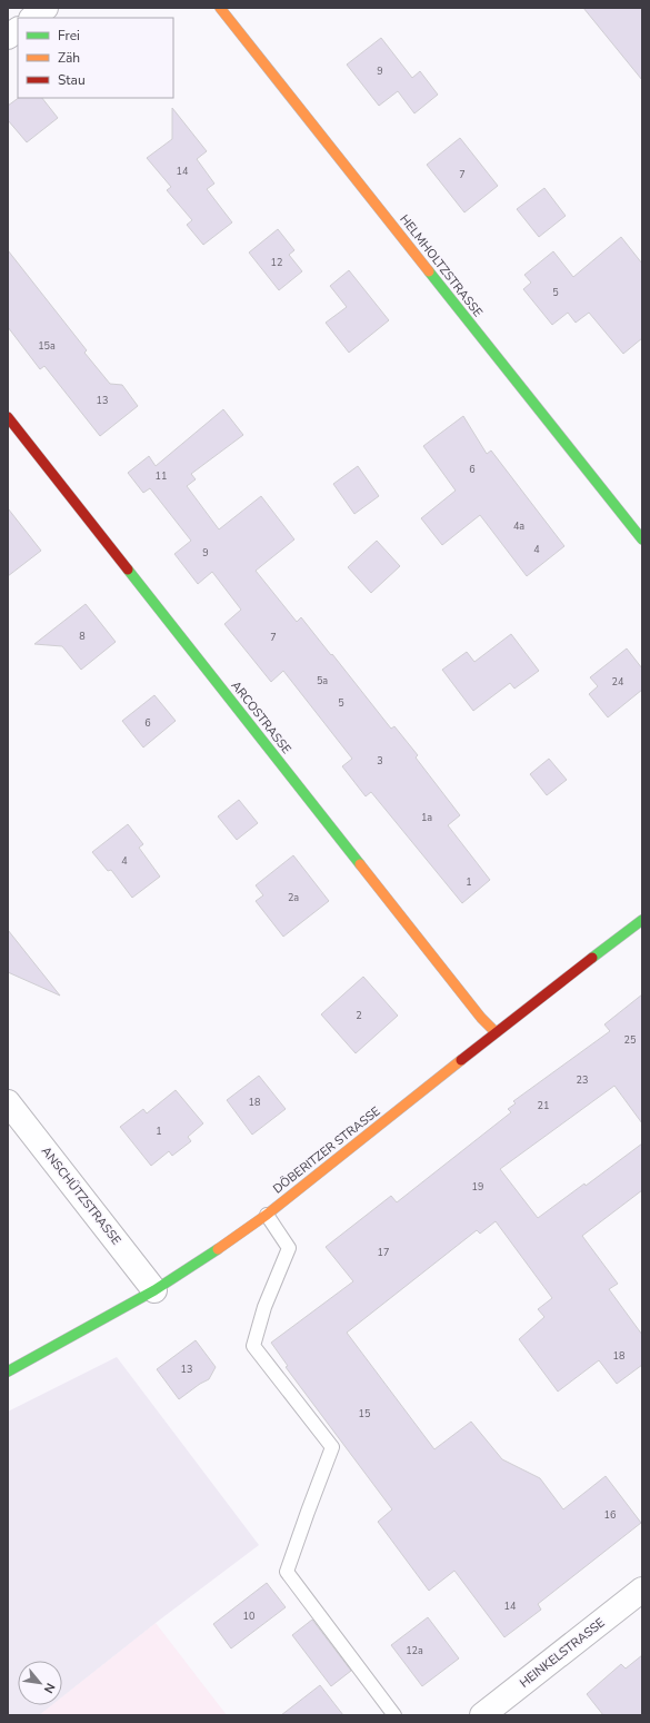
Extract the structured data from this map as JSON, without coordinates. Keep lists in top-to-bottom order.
{
  "streets": {
    "street": [
      "HELMHOLTZSTRASSE",
      "ARCOSTRASSE",
      "DÖBERITZER STRASSE",
      "ANSCHÜTZSTRASSE",
      "HEINKELSTRASSE"
    ]
  },
  "crossings": [
    ["ARCOSTRASSE", "DÖBERITZER STRASSE"],
    ["DÖBERITZER STRASSE", "ANSCHÜTZSTRASSE"]
  ],
  "house_numbers": [
    "9",
    "14",
    "7",
    "12",
    "5",
    "15a",
    "13",
    "6",
    "11",
    "4a",
    "4",
    "9",
    "8",
    "7",
    "5a",
    "24",
    "5",
    "6",
    "3",
    "1a",
    "4",
    "1",
    "2a",
    "2",
    "25",
    "23",
    "18",
    "21",
    "1",
    "19",
    "17",
    "18",
    "13",
    "15",
    "16",
    "14",
    "10",
    "12a"
  ],
  "legend": ["Frei", "Zäh", "Stau"],
  "north": "bottom right"
}
